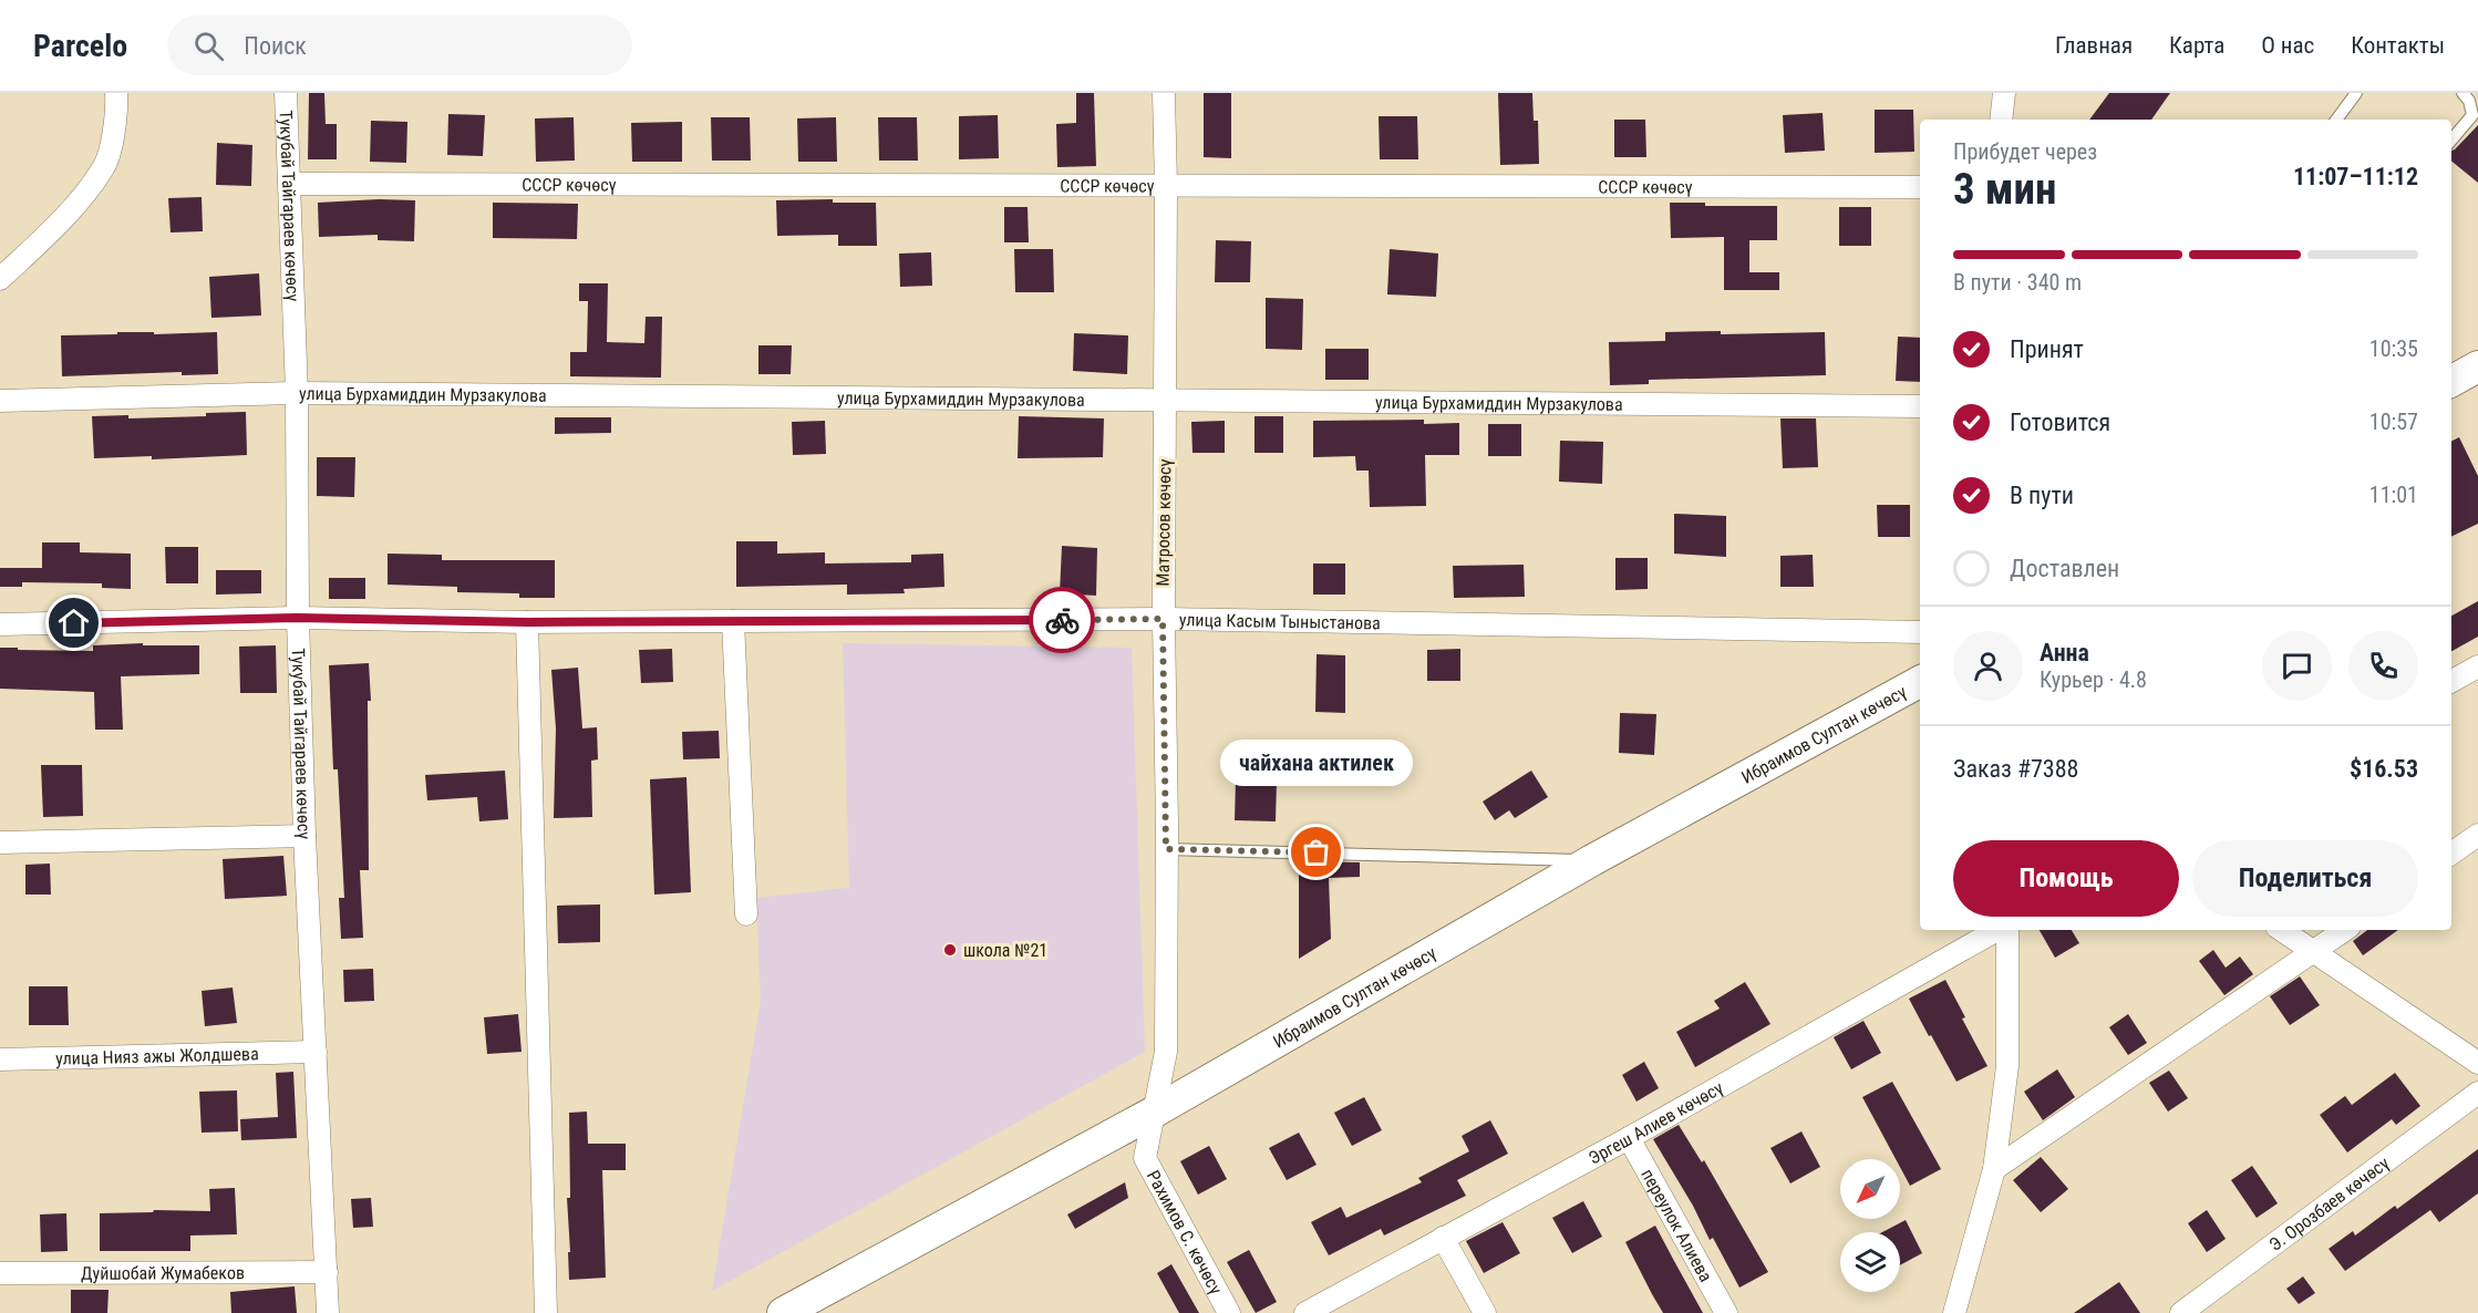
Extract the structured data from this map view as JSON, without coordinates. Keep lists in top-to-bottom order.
{
  "streets": {
    "main road": ["Ибраимов Султан көчөсү"],
    "street": [
      "СССР көчөсү",
      "Тукубай Тайгараев көчөсү",
      "улица Бурхамиддин Мурзакулова",
      "Матросов көчөсү",
      "улица Касым Тыныстанова",
      "улица Нияз ажы Жолдшева",
      "Эргеш Алиев көчөсү",
      "Э. Орозбаев көчөсү",
      "переулок Алиева",
      "Рахимов С. көчөсү",
      "Дуйшобай Жумабеков"
    ]
  },
  "crossings": [
    ["СССР көчөсү", "Тукубай Тайгараев көчөсү"],
    ["СССР көчөсү", "Матросов көчөсү"],
    ["Тукубай Тайгараев көчөсү", "улица Бурхамиддин Мурзакулова"],
    ["Тукубай Тайгараев көчөсү", "улица Касым Тыныстанова"],
    ["Тукубай Тайгараев көчөсү", "улица Нияз ажы Жолдшева"],
    ["Тукубай Тайгараев көчөсү", "Дуйшобай Жумабеков"],
    ["улица Бурхамиддин Мурзакулова", "Матросов көчөсү"],
    ["Матросов көчөсү", "улица Касым Тыныстанова"],
    ["Матросов көчөсү", "Ибраимов Султан көчөсү"],
    ["Матросов көчөсү", "Рахимов С. көчөсү"],
    ["Ибраимов Султан көчөсү", "Рахимов С. көчөсү"],
    ["Эргеш Алиев көчөсү", "переулок Алиева"]
  ],
  "places": ["чайхана актилек", "школа №21"],
  "north": "bottom left",
  "page": {
    "header": "Parcelo",
    "search": "Поиск",
    "nav": [
      "Главная",
      "Карта",
      "О нас",
      "Контакты"
    ],
    "heading": ["3 мин", "Прибудет через", "11:07–11:12"],
    "panel": [
      "Анна",
      "Курьер · 4.8",
      "Заказ #7388",
      "$16.53"
    ],
    "bar": "В пути · 340 m",
    "list": [
      ["Принят", "10:35"],
      ["Готовится", "10:57"],
      ["В пути", "11:01"],
      "Доставлен"
    ],
    "bubble": "чайхана актилек",
    "buttons": ["Помощь", "Поделиться"]
  }
}
